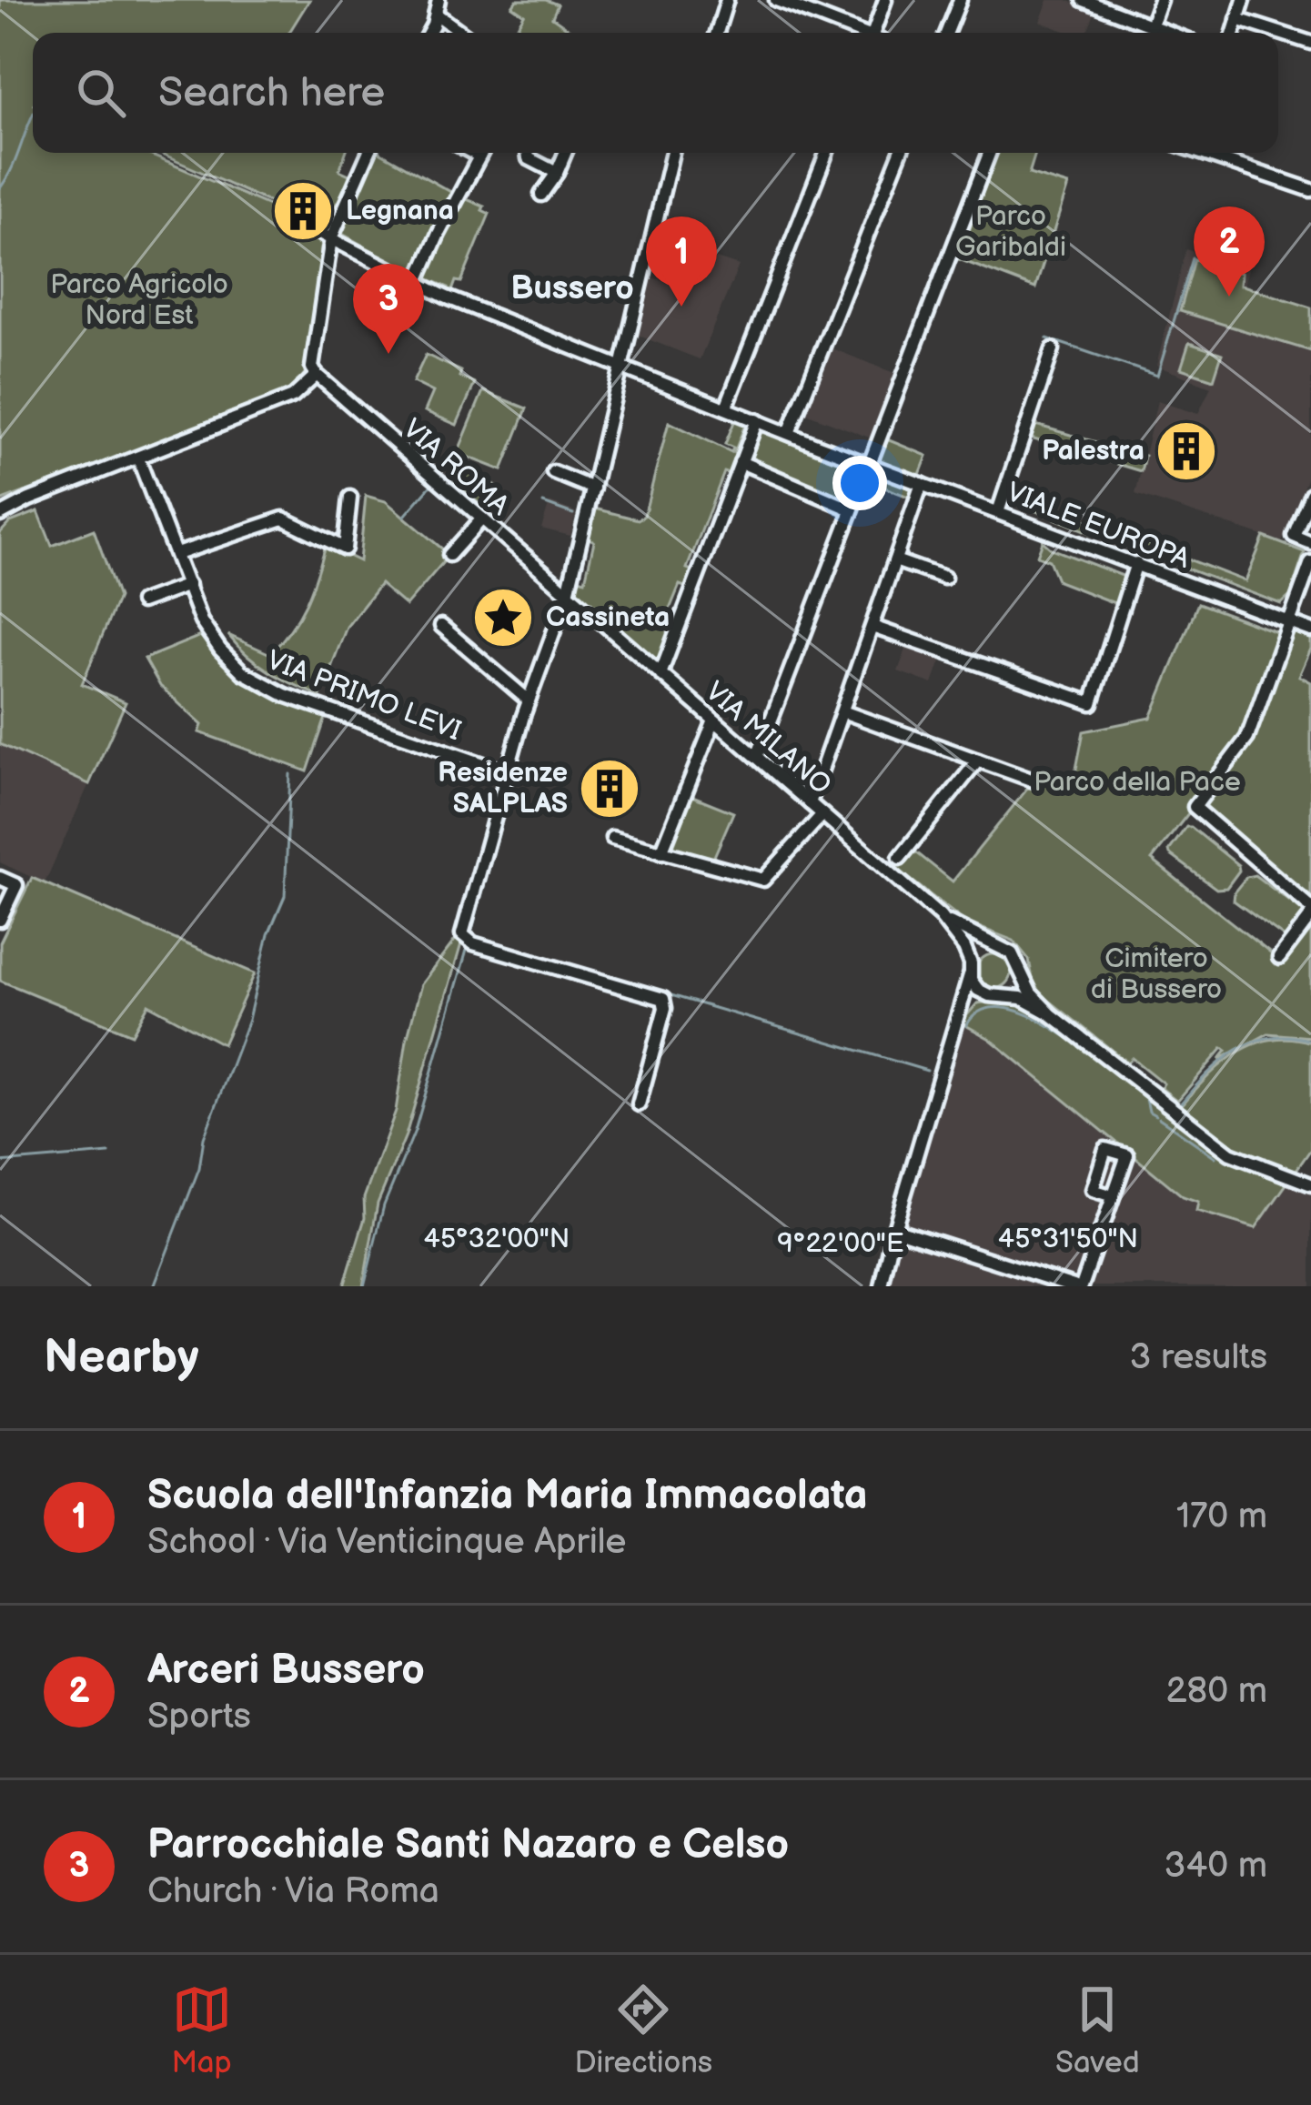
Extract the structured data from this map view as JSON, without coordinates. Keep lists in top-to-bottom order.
{
  "streets": {
    "street": [
      "VIA ROMA",
      "VIALE EUROPA",
      "VIA PRIMO LEVI",
      "VIA MILANO"
    ]
  },
  "crossings": [
    ["VIA ROMA", "VIA MILANO"]
  ],
  "districts": ["Bussero"],
  "parks": [
    "Parco Garibaldi",
    "Parco Agricolo Nord Est",
    "Parco della Pace",
    "Cimitero di Bussero"
  ],
  "places": {
    "building": ["Legnana", "Palestra", "Residenze SALPLAS"],
    "place": ["Cassineta"]
  },
  "page": {
    "search": "Search here",
    "pins": ["2", "1", "3"],
    "heading": ["Nearby", "3 results"],
    "list": [
      {
        "mark": "1",
        "name": "Scuola dell'Infanzia Maria Immacolata",
        "note": "School · Via Venticinque Aprile",
        "value": "170 m"
      },
      {
        "mark": "2",
        "name": "Arceri Bussero",
        "note": "Sports",
        "value": "280 m"
      },
      {
        "mark": "3",
        "name": "Parrocchiale Santi Nazaro e Celso",
        "note": "Church · Via Roma",
        "value": "340 m"
      }
    ],
    "nav": ["Map", "Directions", "Saved"]
  },
  "coordinates": ["45°32'00\"N", "45°31'50\"N", "9°22'00\"E"]
}
